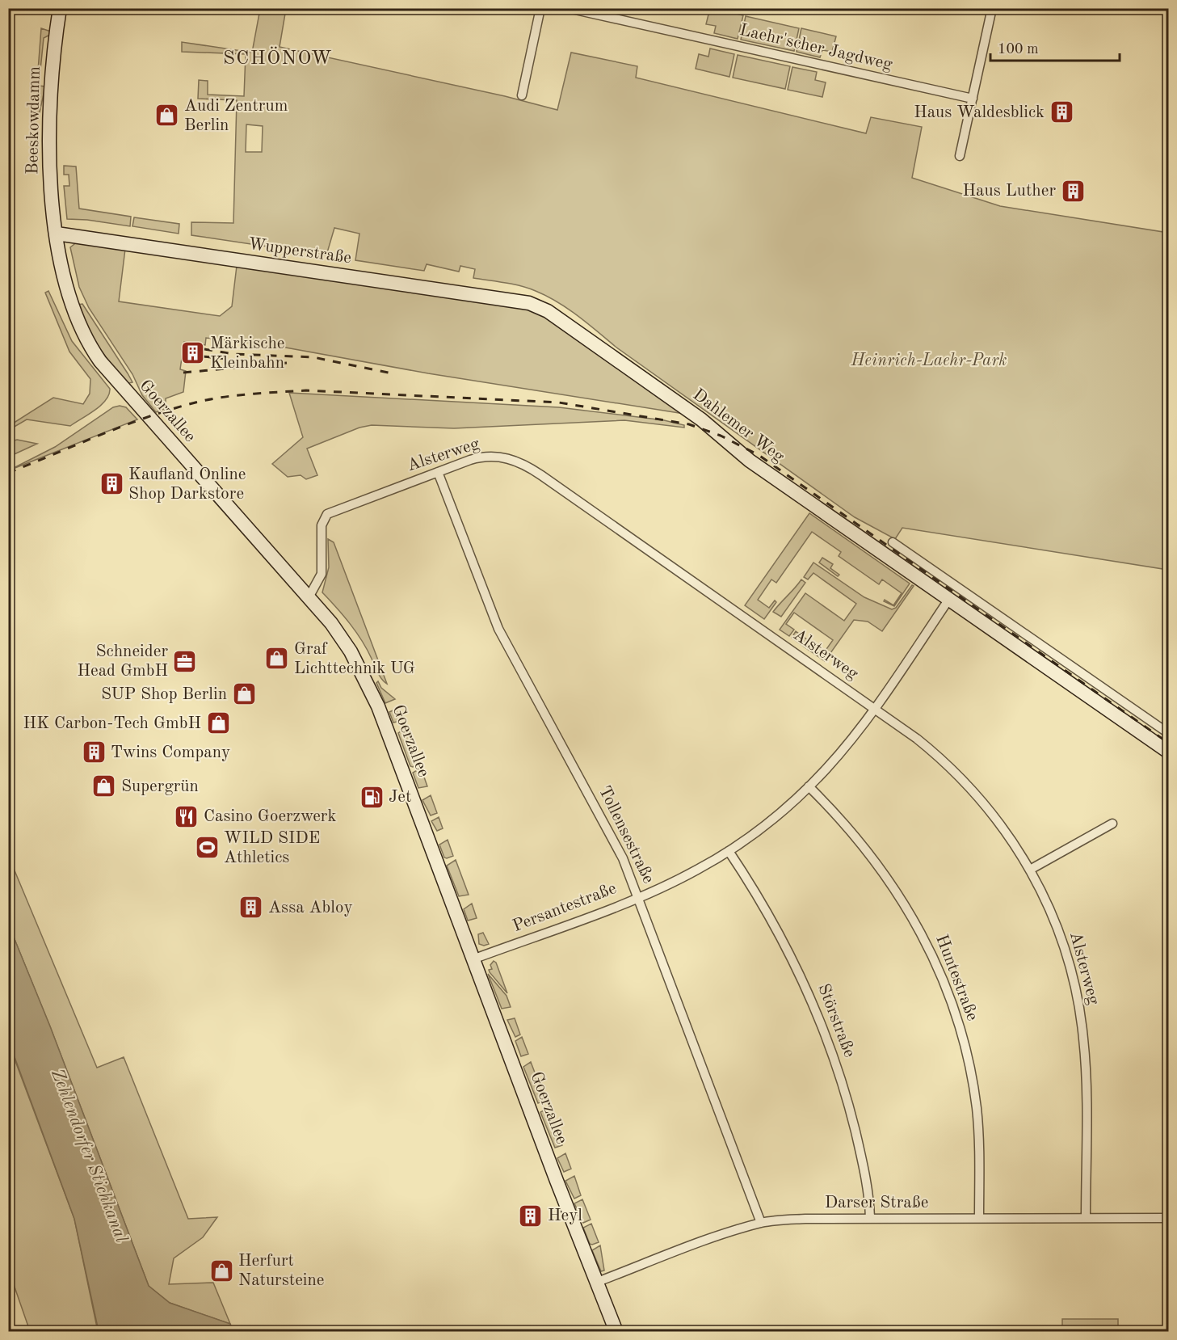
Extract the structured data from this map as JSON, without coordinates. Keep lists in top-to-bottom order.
{
  "streets": {
    "main road": [
      "Beeskowdamm",
      "Wupperstraße",
      "Goerzallee",
      "Dahlemer Weg"
    ],
    "street": [
      "Laehr'scher Jagdweg",
      "Alsterweg",
      "Tollensestraße",
      "Persantestraße",
      "Huntestraße",
      "Störstraße",
      "Darser Straße"
    ]
  },
  "crossings": [
    ["Beeskowdamm", "Wupperstraße"],
    ["Beeskowdamm", "Goerzallee"],
    ["Wupperstraße", "Goerzallee"],
    ["Wupperstraße", "Dahlemer Weg"],
    ["Goerzallee", "Alsterweg"],
    ["Goerzallee", "Persantestraße"],
    ["Goerzallee", "Darser Straße"],
    ["Dahlemer Weg", "Persantestraße"],
    ["Alsterweg", "Tollensestraße"],
    ["Alsterweg", "Persantestraße"],
    ["Alsterweg", "Darser Straße"],
    ["Tollensestraße", "Persantestraße"],
    ["Tollensestraße", "Darser Straße"],
    ["Persantestraße", "Huntestraße"],
    ["Persantestraße", "Störstraße"],
    ["Huntestraße", "Darser Straße"],
    ["Störstraße", "Darser Straße"]
  ],
  "districts": ["SCHÖNOW"],
  "water": ["Zehlendorfer Stichkanal"],
  "parks": ["Heinrich-Laehr-Park"],
  "places": {
    "building": [
      "Haus Waldesblick",
      "Haus Luther",
      "Märkische Kleinbahn",
      "Kaufland Online Shop Darkstore",
      "Twins Company",
      "Assa Abloy",
      "Heyl"
    ],
    "shop": [
      "Audi Zentrum Berlin",
      "Graf Lichttechnik UG",
      "SUP Shop Berlin",
      "HK Carbon-Tech GmbH",
      "Supergrün",
      "Herfurt Natursteine"
    ],
    "office": ["Schneider Head GmbH"],
    "fuel station": ["Jet"],
    "restaurant": ["Casino Goerzwerk"],
    "sports": ["WILD SIDE Athletics"]
  },
  "scale_bar": "100 m"
}
